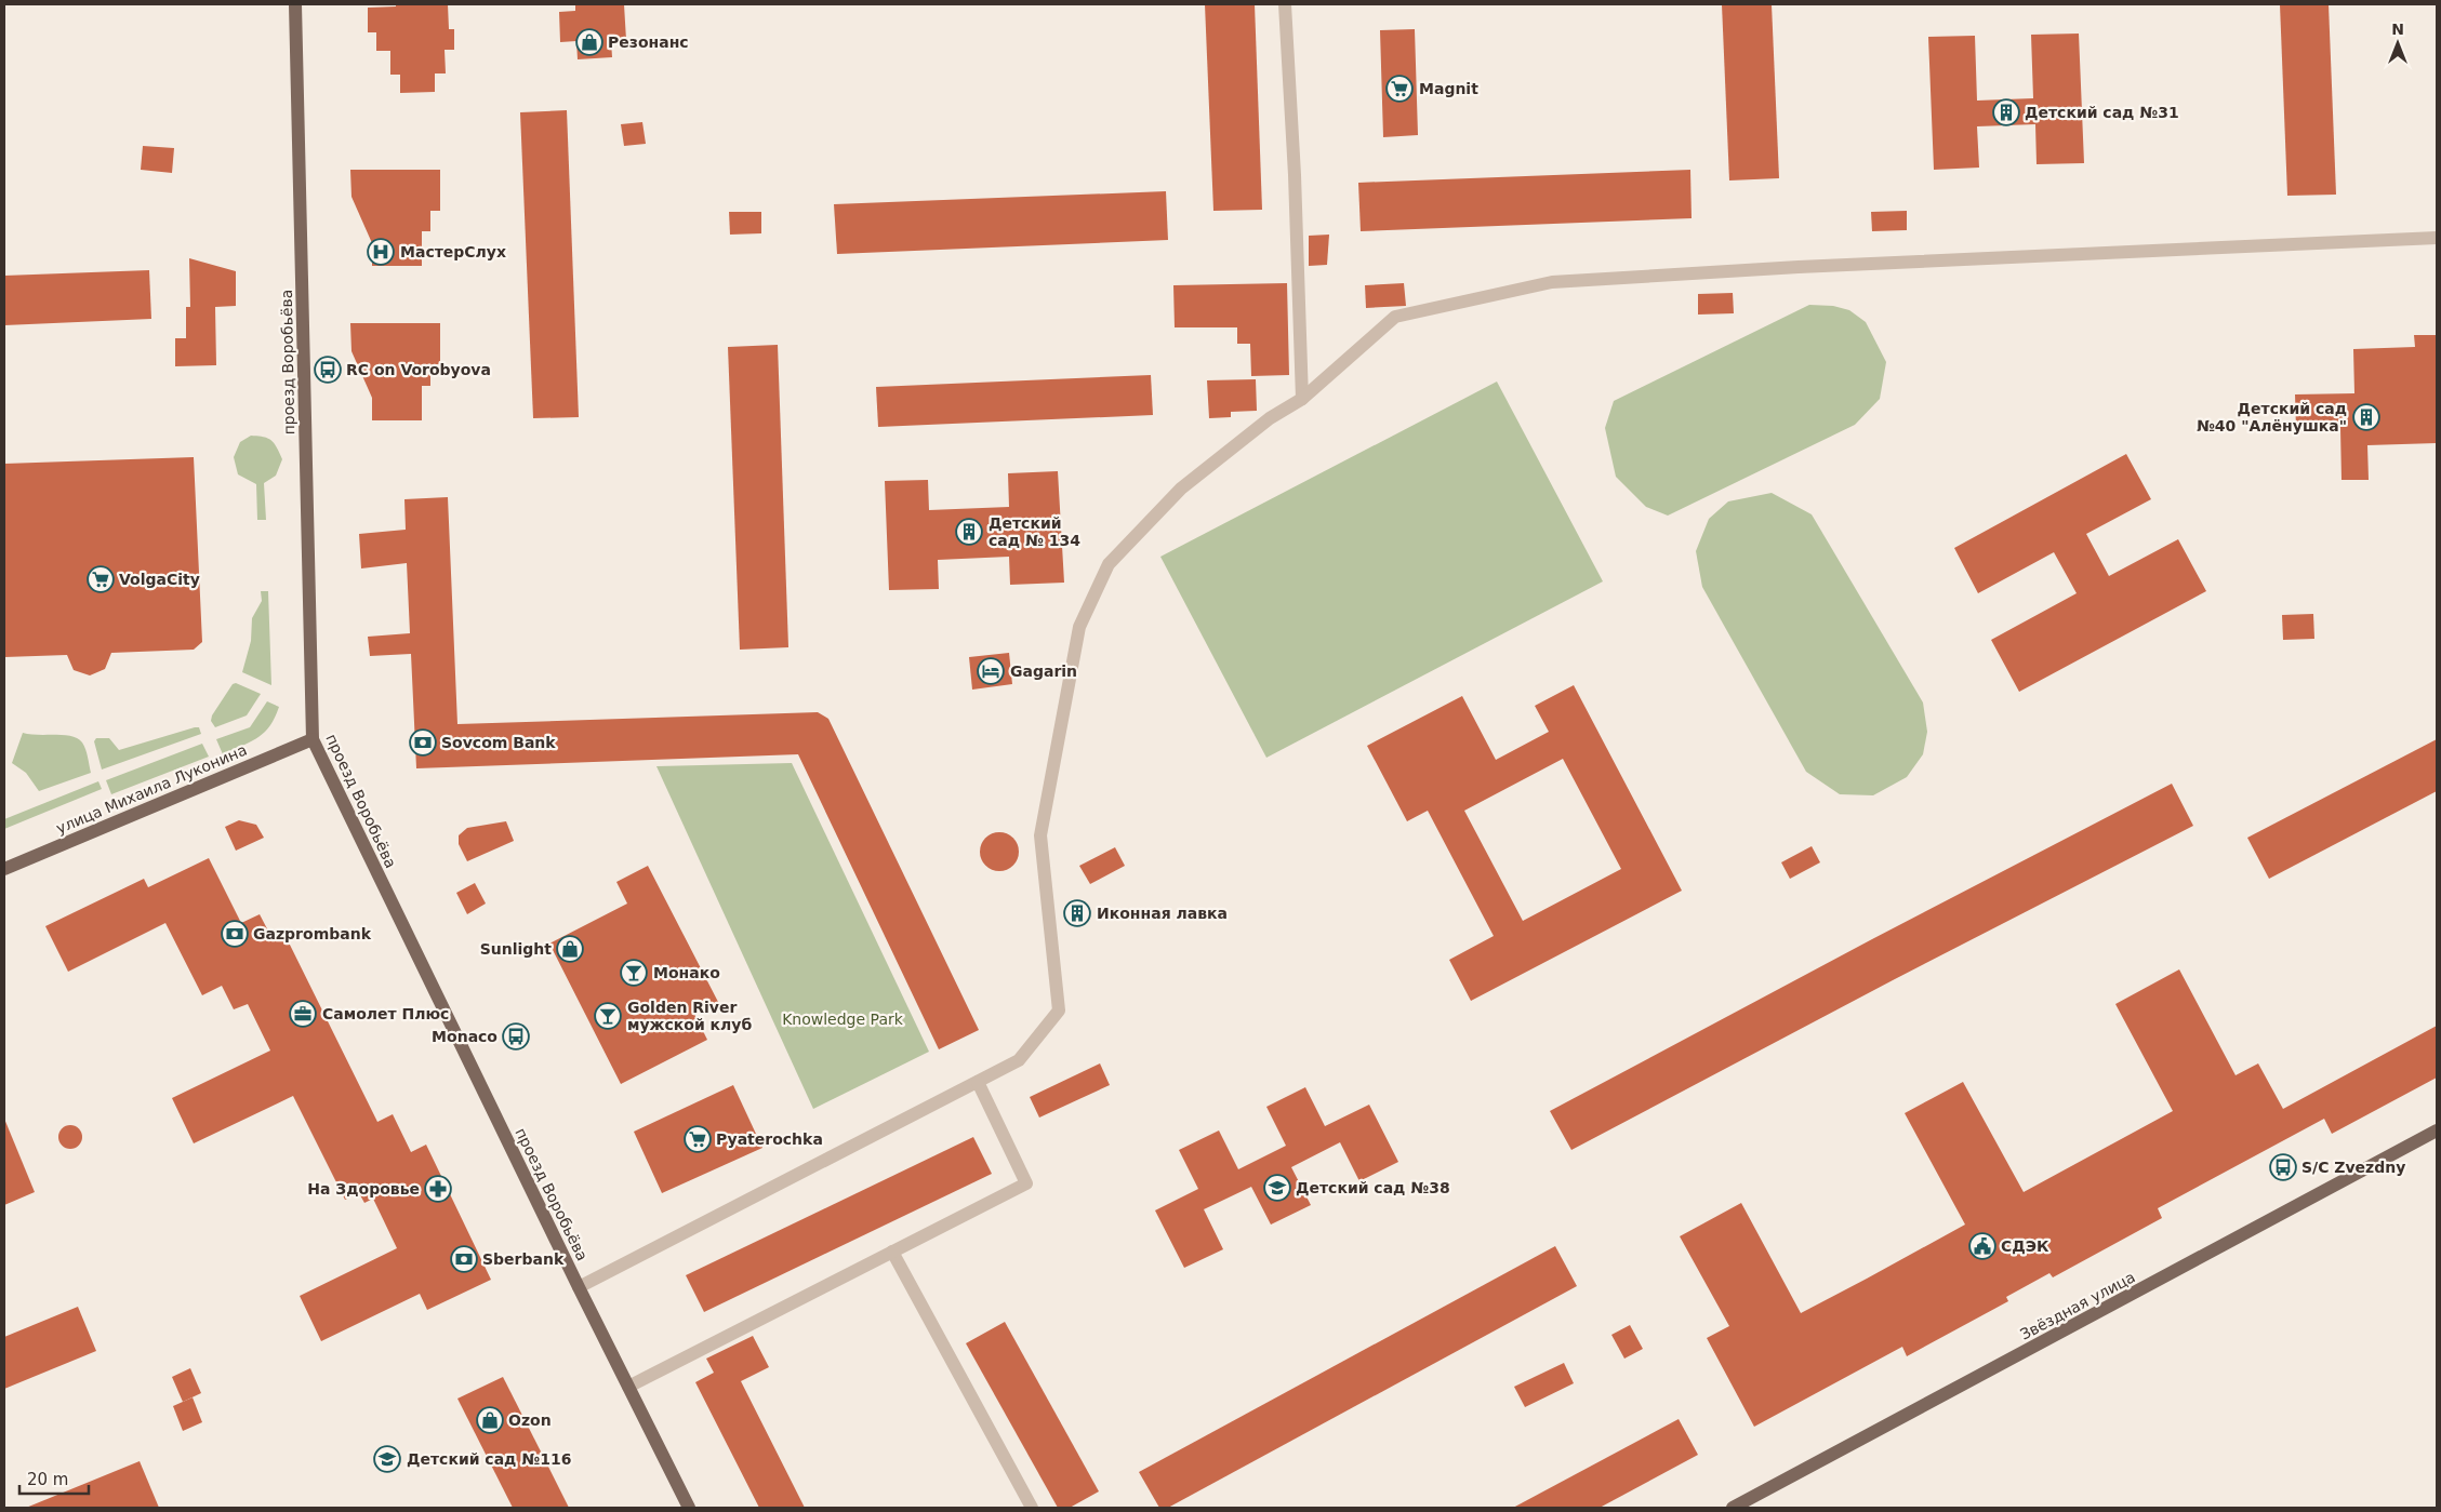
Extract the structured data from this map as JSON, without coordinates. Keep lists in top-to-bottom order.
{
  "streets": {
    "main road": ["проезд Воробьёва", "улица Михаила Луконина", "Звёздная улица"]
  },
  "crossings": [
    ["проезд Воробьёва", "улица Михаила Луконина"]
  ],
  "parks": ["Knowledge Park"],
  "places": {
    "shop": ["Резонанс", "Sunlight", "Ozon"],
    "supermarket": ["Magnit", "VolgaCity", "Pyaterochka"],
    "building": [
      "Детский сад №31",
      "Детский сад №40 \"Алёнушка\"",
      "Детский сад № 134",
      "Иконная лавка"
    ],
    "hospital": ["МастерСлух"],
    "bus stop": ["RC on Vorobyova", "Monaco", "S/C Zvezdny"],
    "hotel": ["Gagarin"],
    "bank": ["Sovcom Bank", "Gazprombank", "Sberbank"],
    "bar": ["Монако", "Golden River мужской клуб"],
    "office": ["Самолет Плюс"],
    "school or university": ["Детский сад №38", "Детский сад №116"],
    "pharmacy": ["На Здоровье"],
    "public building": ["СДЭК"]
  },
  "scale_bar": "20 m",
  "north": "top"
}
